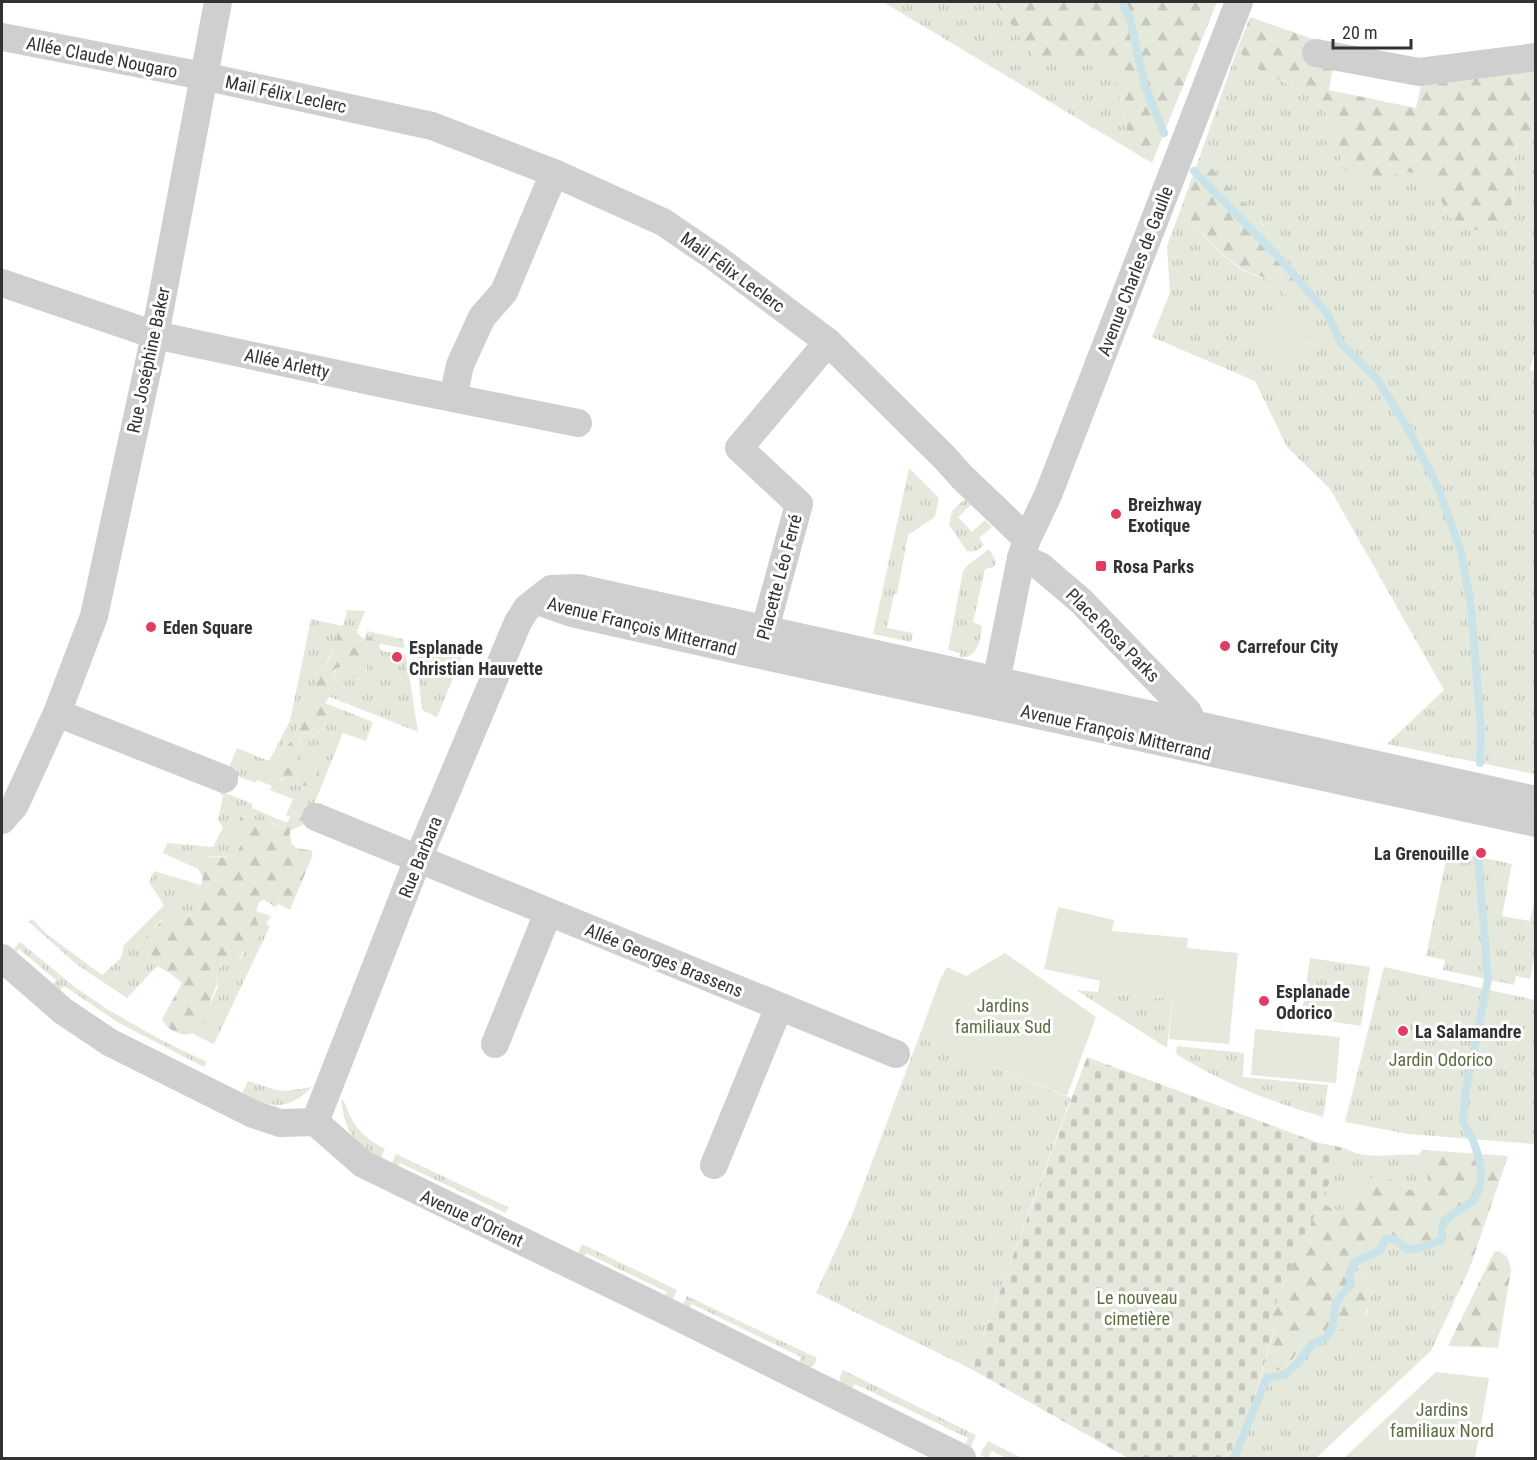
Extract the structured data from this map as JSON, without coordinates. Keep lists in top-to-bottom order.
{
  "streets": {
    "street": [
      "Allée Claude Nougaro",
      "Mail Félix Leclerc",
      "Avenue Charles de Gaulle",
      "Rue Joséphine Baker",
      "Allée Arletty",
      "Placette Léo Ferré",
      "Avenue François Mitterrand",
      "Place Rosa Parks",
      "Rue Barbara",
      "Allée Georges Brassens",
      "Avenue d'Orient"
    ]
  },
  "crossings": [
    ["Allée Claude Nougaro", "Mail Félix Leclerc"],
    ["Allée Claude Nougaro", "Rue Joséphine Baker"],
    ["Mail Félix Leclerc", "Avenue Charles de Gaulle"],
    ["Mail Félix Leclerc", "Rue Joséphine Baker"],
    ["Mail Félix Leclerc", "Placette Léo Ferré"],
    ["Mail Félix Leclerc", "Place Rosa Parks"],
    ["Avenue Charles de Gaulle", "Place Rosa Parks"],
    ["Rue Joséphine Baker", "Allée Arletty"],
    ["Placette Léo Ferré", "Avenue François Mitterrand"],
    ["Avenue François Mitterrand", "Place Rosa Parks"],
    ["Avenue François Mitterrand", "Rue Barbara"],
    ["Rue Barbara", "Allée Georges Brassens"],
    ["Rue Barbara", "Avenue d'Orient"]
  ],
  "parks": [
    "Jardins familiaux Sud",
    "Jardin Odorico",
    "Le nouveau cimetière",
    "Jardins familiaux Nord"
  ],
  "places": {
    "other": [
      "Breizhway Exotique",
      "Eden Square",
      "Carrefour City",
      "Esplanade Christian Hauvette",
      "La Grenouille",
      "Esplanade Odorico",
      "La Salamandre"
    ],
    "transit": ["Rosa Parks"]
  },
  "scale_bar": "20 m"
}
